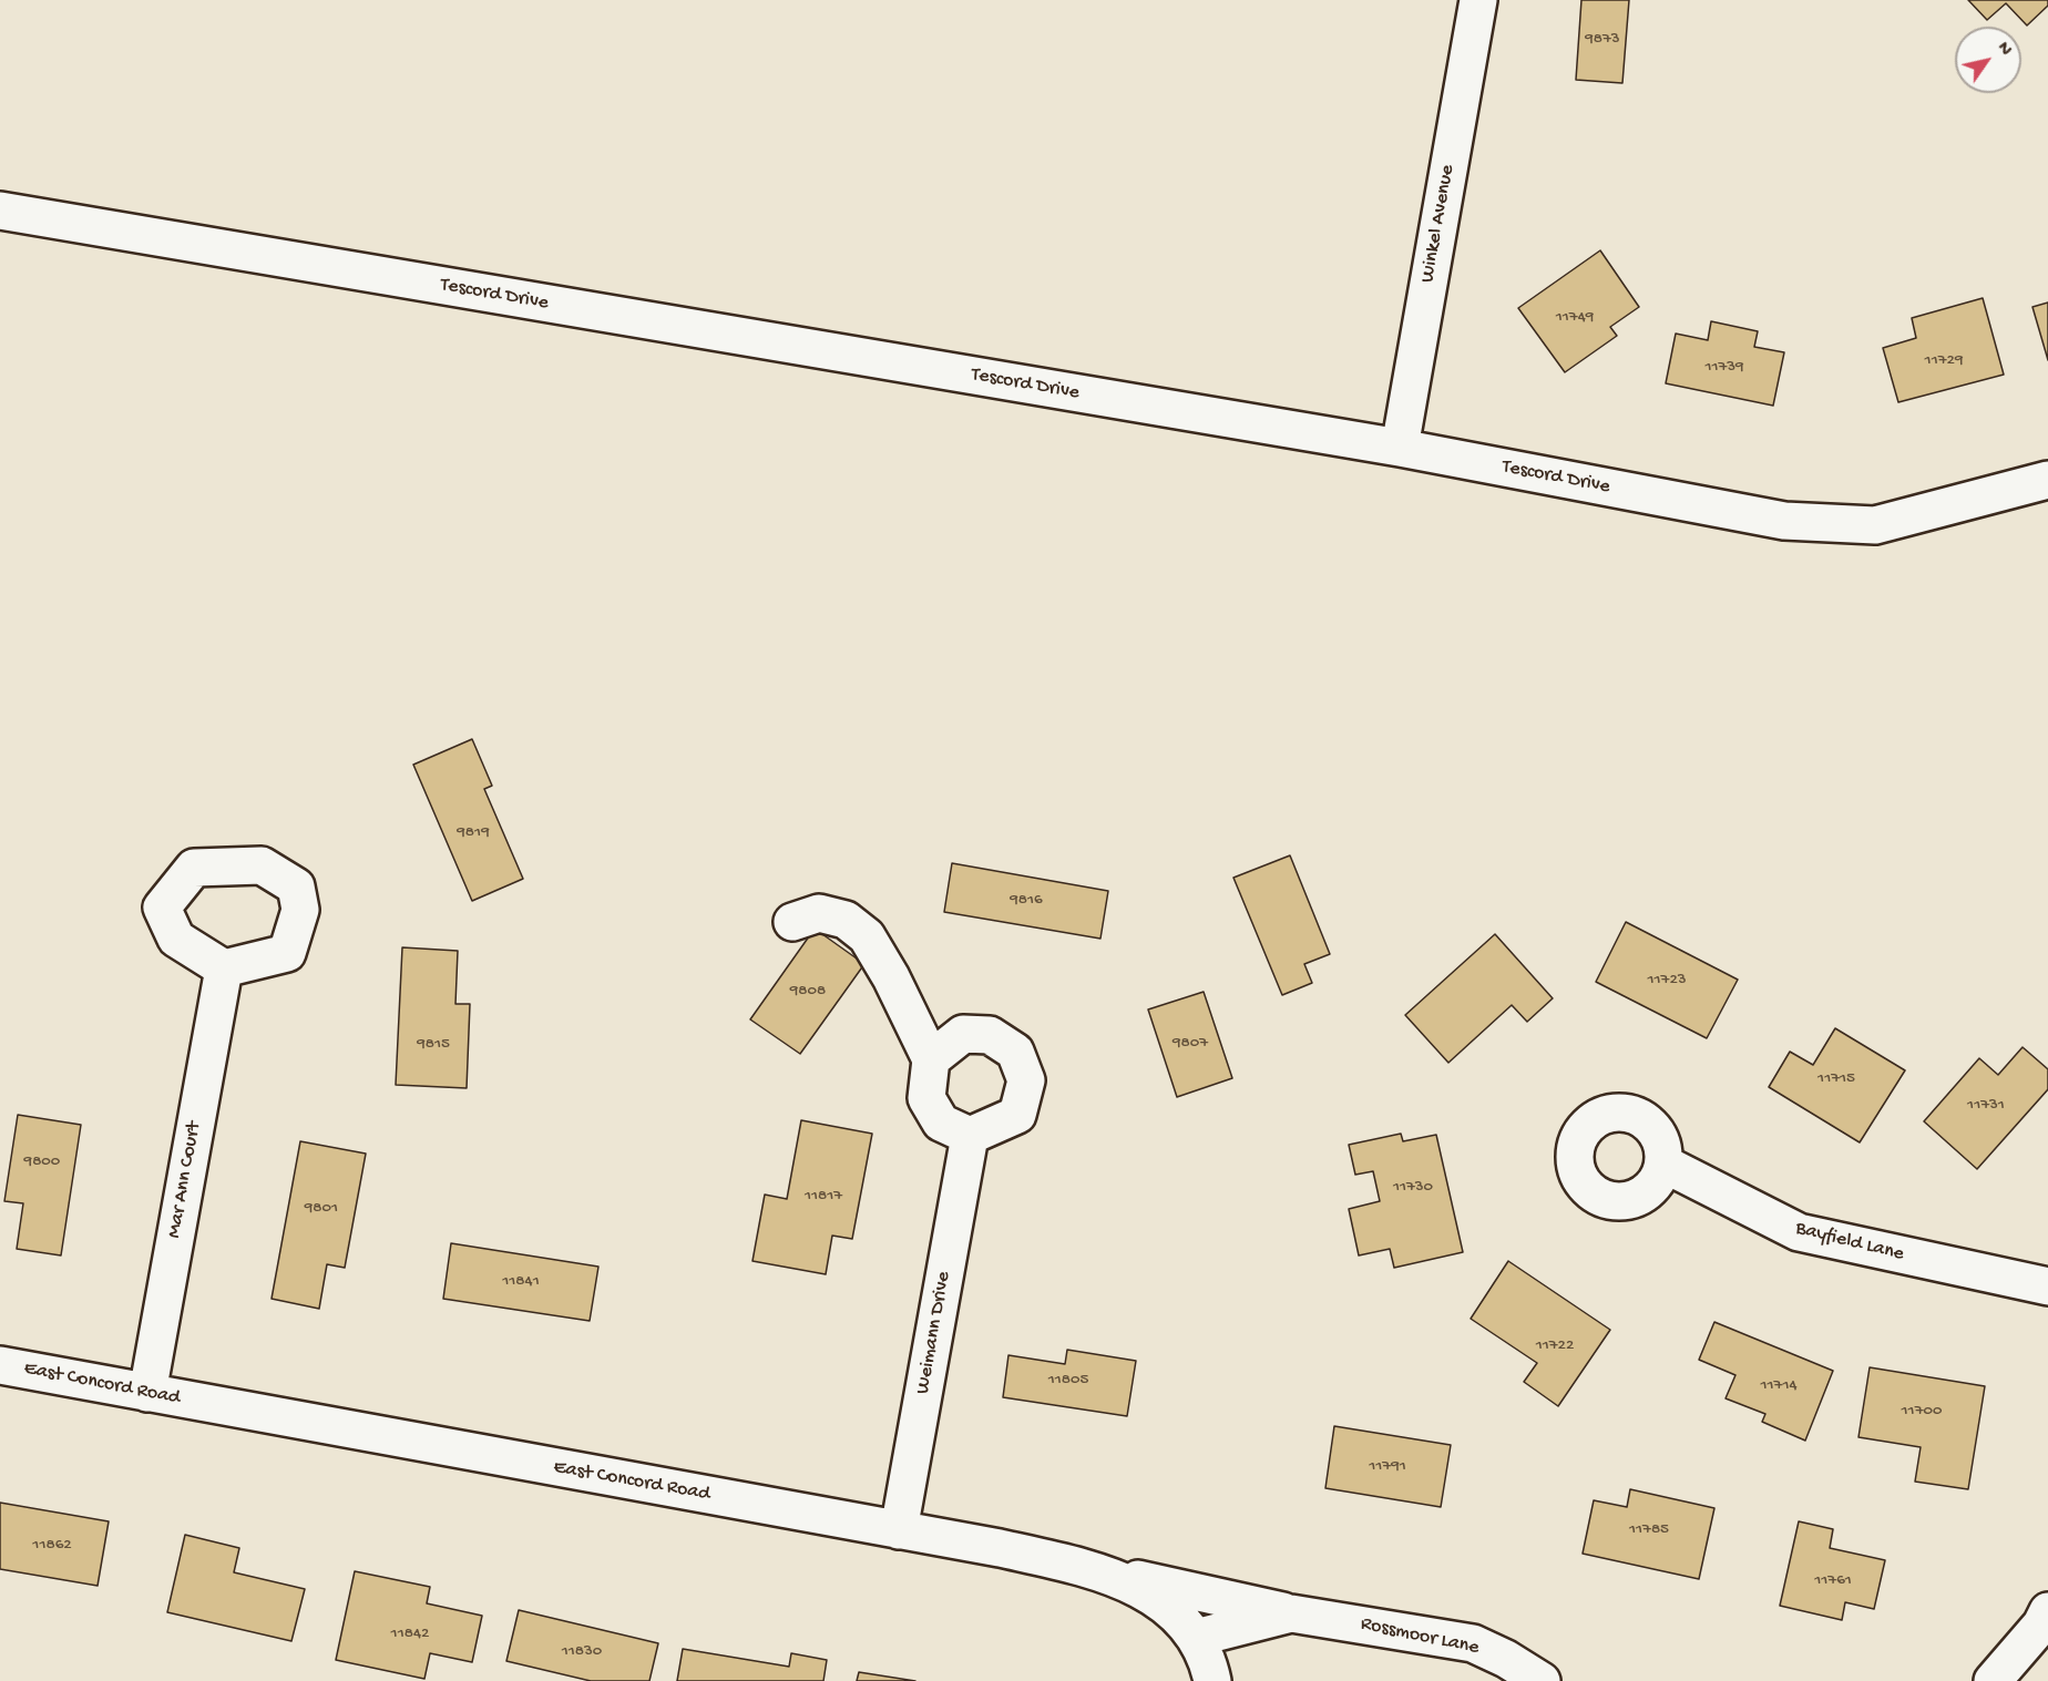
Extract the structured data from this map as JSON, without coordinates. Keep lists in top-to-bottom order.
{
  "streets": {
    "street": [
      "Winkel Avenue",
      "Tescord Drive",
      "Mar Ann Court",
      "Bayfield Lane",
      "Weimann Drive",
      "East Concord Road",
      "Rossmoor Lane"
    ]
  },
  "crossings": [
    ["Winkel Avenue", "Tescord Drive"],
    ["Mar Ann Court", "East Concord Road"],
    ["Weimann Drive", "East Concord Road"],
    ["East Concord Road", "Rossmoor Lane"]
  ],
  "house_numbers": [
    "9873",
    "11749",
    "11729",
    "11739",
    "9819",
    "9816",
    "11723",
    "9808",
    "9807",
    "9815",
    "11715",
    "11731",
    "9800",
    "11730",
    "11817",
    "9801",
    "11841",
    "11722",
    "11805",
    "11714",
    "11700",
    "11791",
    "11785",
    "11862",
    "11761",
    "11842",
    "11830"
  ],
  "north": "top right"
}
